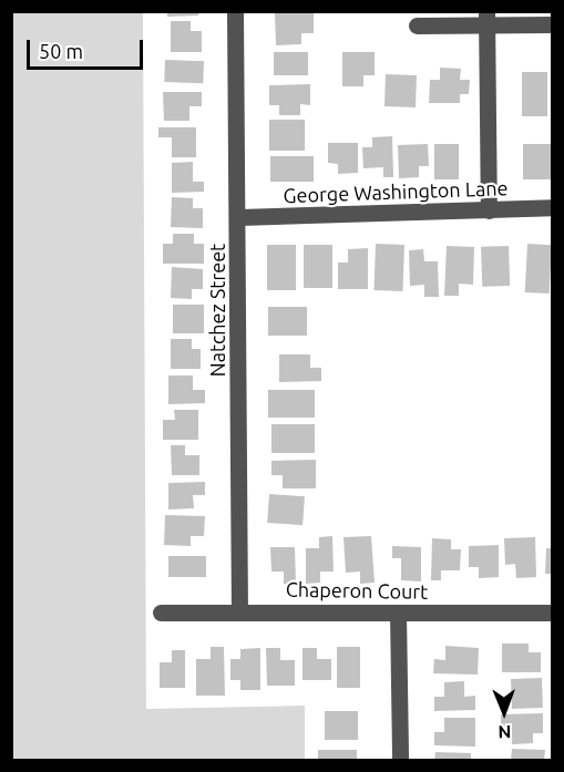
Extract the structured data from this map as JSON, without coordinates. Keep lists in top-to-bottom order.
{
  "streets": {
    "street": ["George Washington Lane", "Natchez Street", "Chaperon Court"]
  },
  "crossings": [
    ["George Washington Lane", "Natchez Street"],
    ["Natchez Street", "Chaperon Court"]
  ],
  "scale_bar": "50 m",
  "north": "bottom"
}
